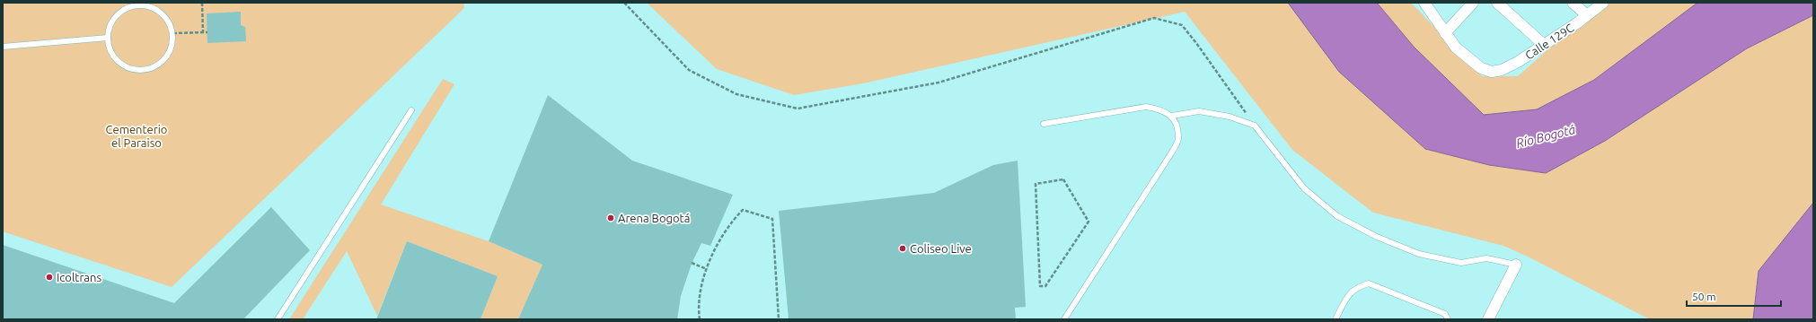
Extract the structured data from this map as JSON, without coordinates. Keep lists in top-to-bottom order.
{
  "streets": {
    "street": ["Calle 129C"]
  },
  "water": ["Río Bogotá"],
  "parks": ["Cementerio el Paraiso"],
  "places": ["Arena Bogotá", "Coliseo Live", "Icoltrans"],
  "scale_bar": "50 m"
}
